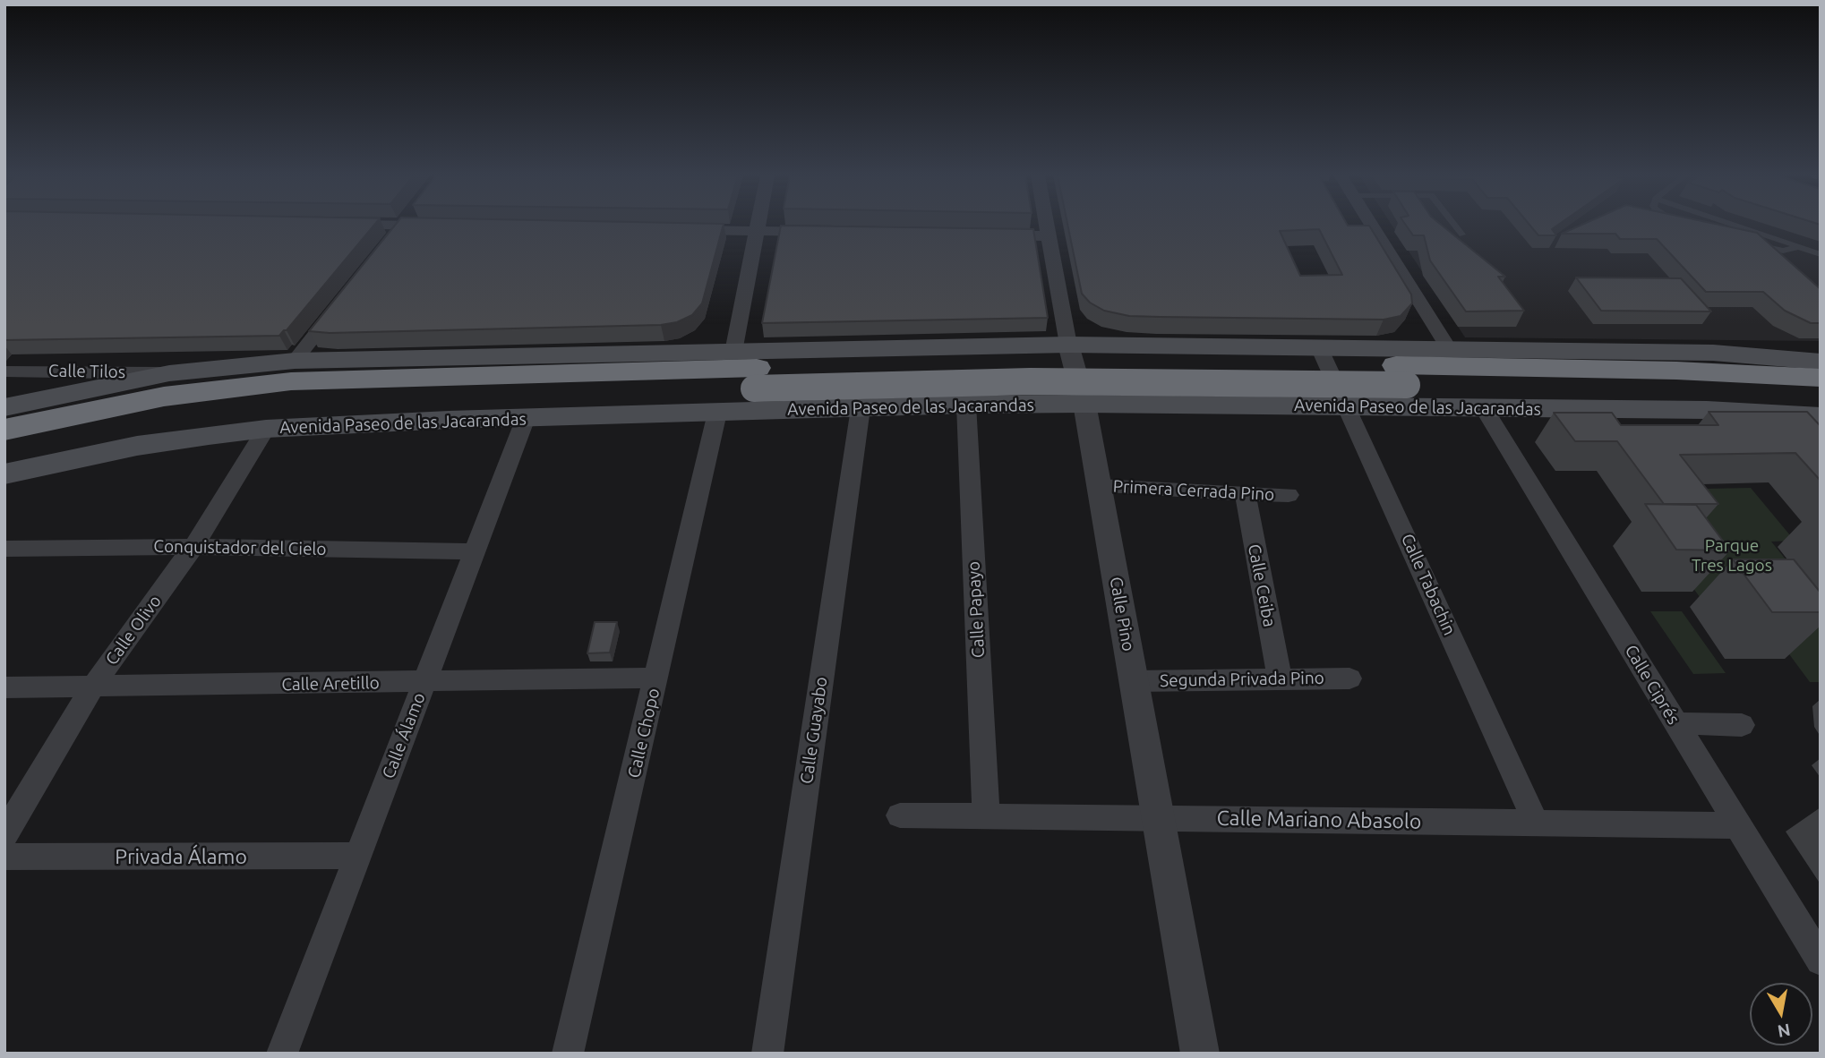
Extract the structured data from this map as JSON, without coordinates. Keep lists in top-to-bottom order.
{
  "streets": {
    "main road": ["Avenida Paseo de las Jacarandas"],
    "street": [
      "Calle Tilos",
      "Primera Cerrada Pino",
      "Conquistador del Cielo",
      "Calle Tabachin",
      "Calle Ceiba",
      "Calle Papayo",
      "Calle Pino",
      "Calle Olivo",
      "Segunda Privada Pino",
      "Calle Aretillo",
      "Calle Ciprés",
      "Calle Guayabo",
      "Calle Chopo",
      "Calle Álamo",
      "Calle Mariano Abasolo",
      "Privada Álamo"
    ]
  },
  "crossings": [
    ["Avenida Paseo de las Jacarandas", "Calle Tabachin"],
    ["Avenida Paseo de las Jacarandas", "Calle Papayo"],
    ["Avenida Paseo de las Jacarandas", "Calle Pino"],
    ["Avenida Paseo de las Jacarandas", "Calle Olivo"],
    ["Avenida Paseo de las Jacarandas", "Calle Ciprés"],
    ["Avenida Paseo de las Jacarandas", "Calle Guayabo"],
    ["Avenida Paseo de las Jacarandas", "Calle Chopo"],
    ["Avenida Paseo de las Jacarandas", "Calle Álamo"],
    ["Primera Cerrada Pino", "Calle Ceiba"],
    ["Primera Cerrada Pino", "Calle Pino"],
    ["Conquistador del Cielo", "Calle Olivo"],
    ["Conquistador del Cielo", "Calle Álamo"],
    ["Calle Tabachin", "Calle Mariano Abasolo"],
    ["Calle Ceiba", "Segunda Privada Pino"],
    ["Calle Papayo", "Calle Mariano Abasolo"],
    ["Calle Pino", "Segunda Privada Pino"],
    ["Calle Pino", "Calle Mariano Abasolo"],
    ["Calle Olivo", "Calle Aretillo"],
    ["Calle Aretillo", "Calle Chopo"],
    ["Calle Aretillo", "Calle Álamo"],
    ["Calle Ciprés", "Calle Mariano Abasolo"],
    ["Calle Álamo", "Privada Álamo"]
  ],
  "parks": ["Parque Tres Lagos"],
  "north": "bottom"
}
